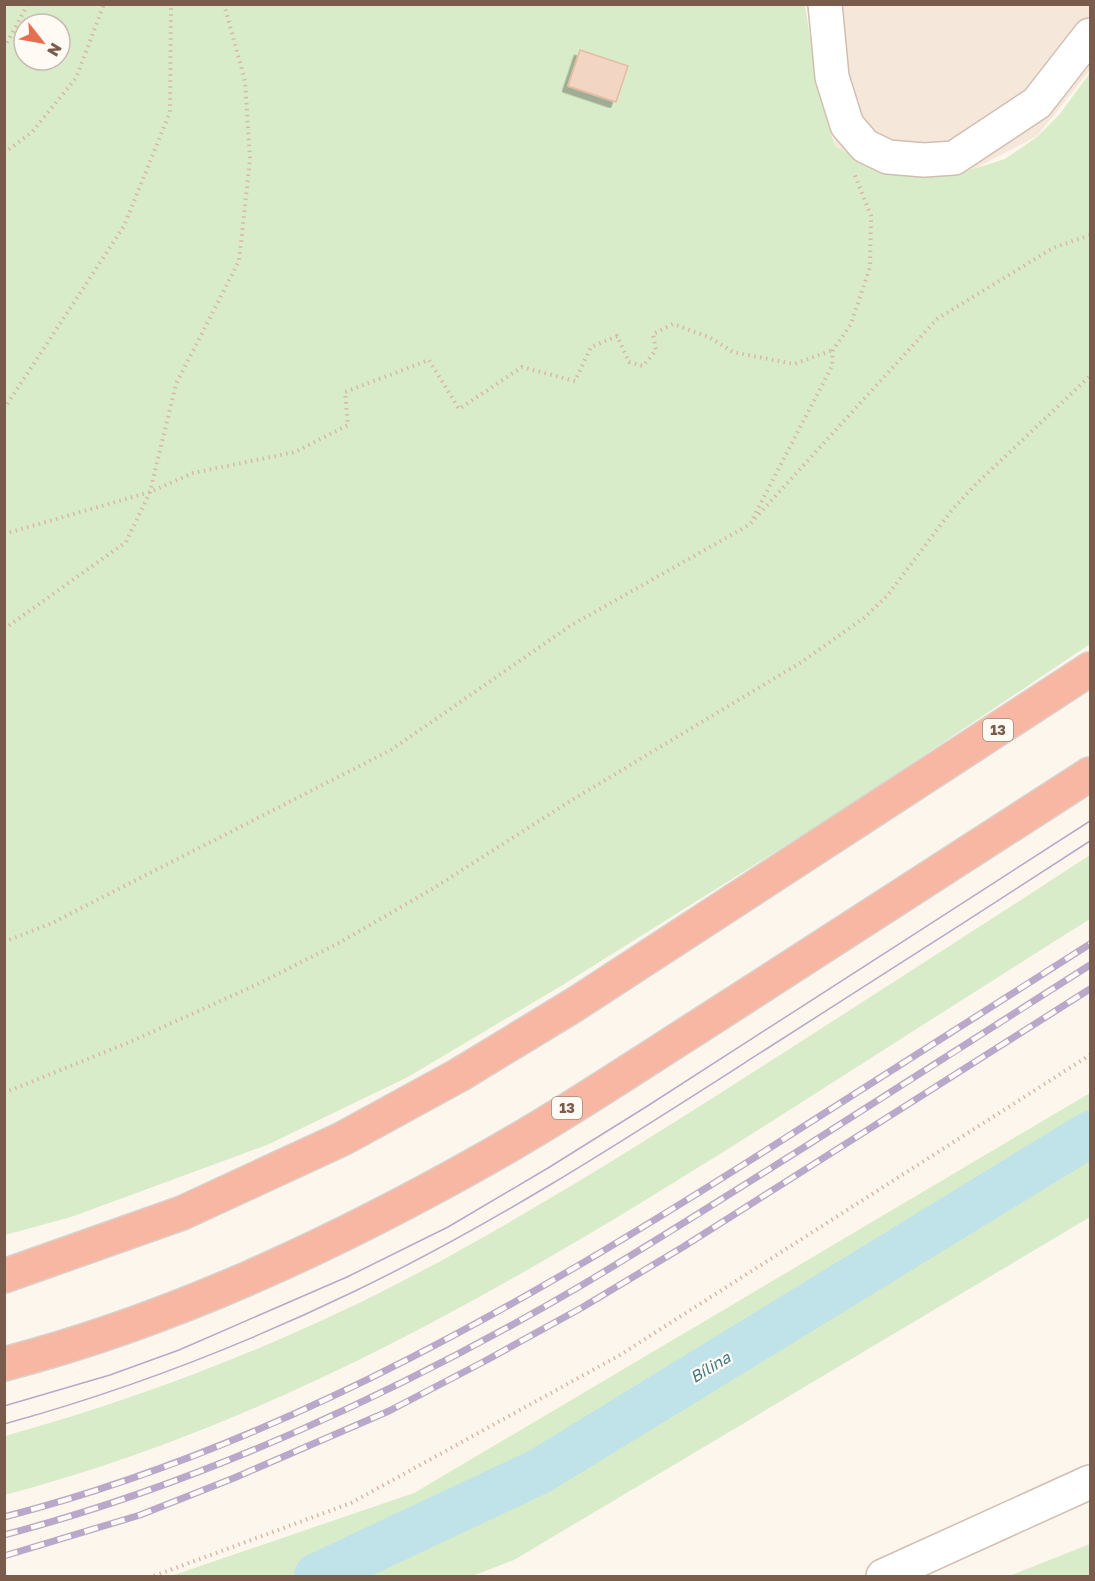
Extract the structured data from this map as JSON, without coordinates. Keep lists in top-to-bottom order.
{
  "streets": {
    "highway": ["13"]
  },
  "water": ["Bílina"],
  "north": "bottom right"
}
